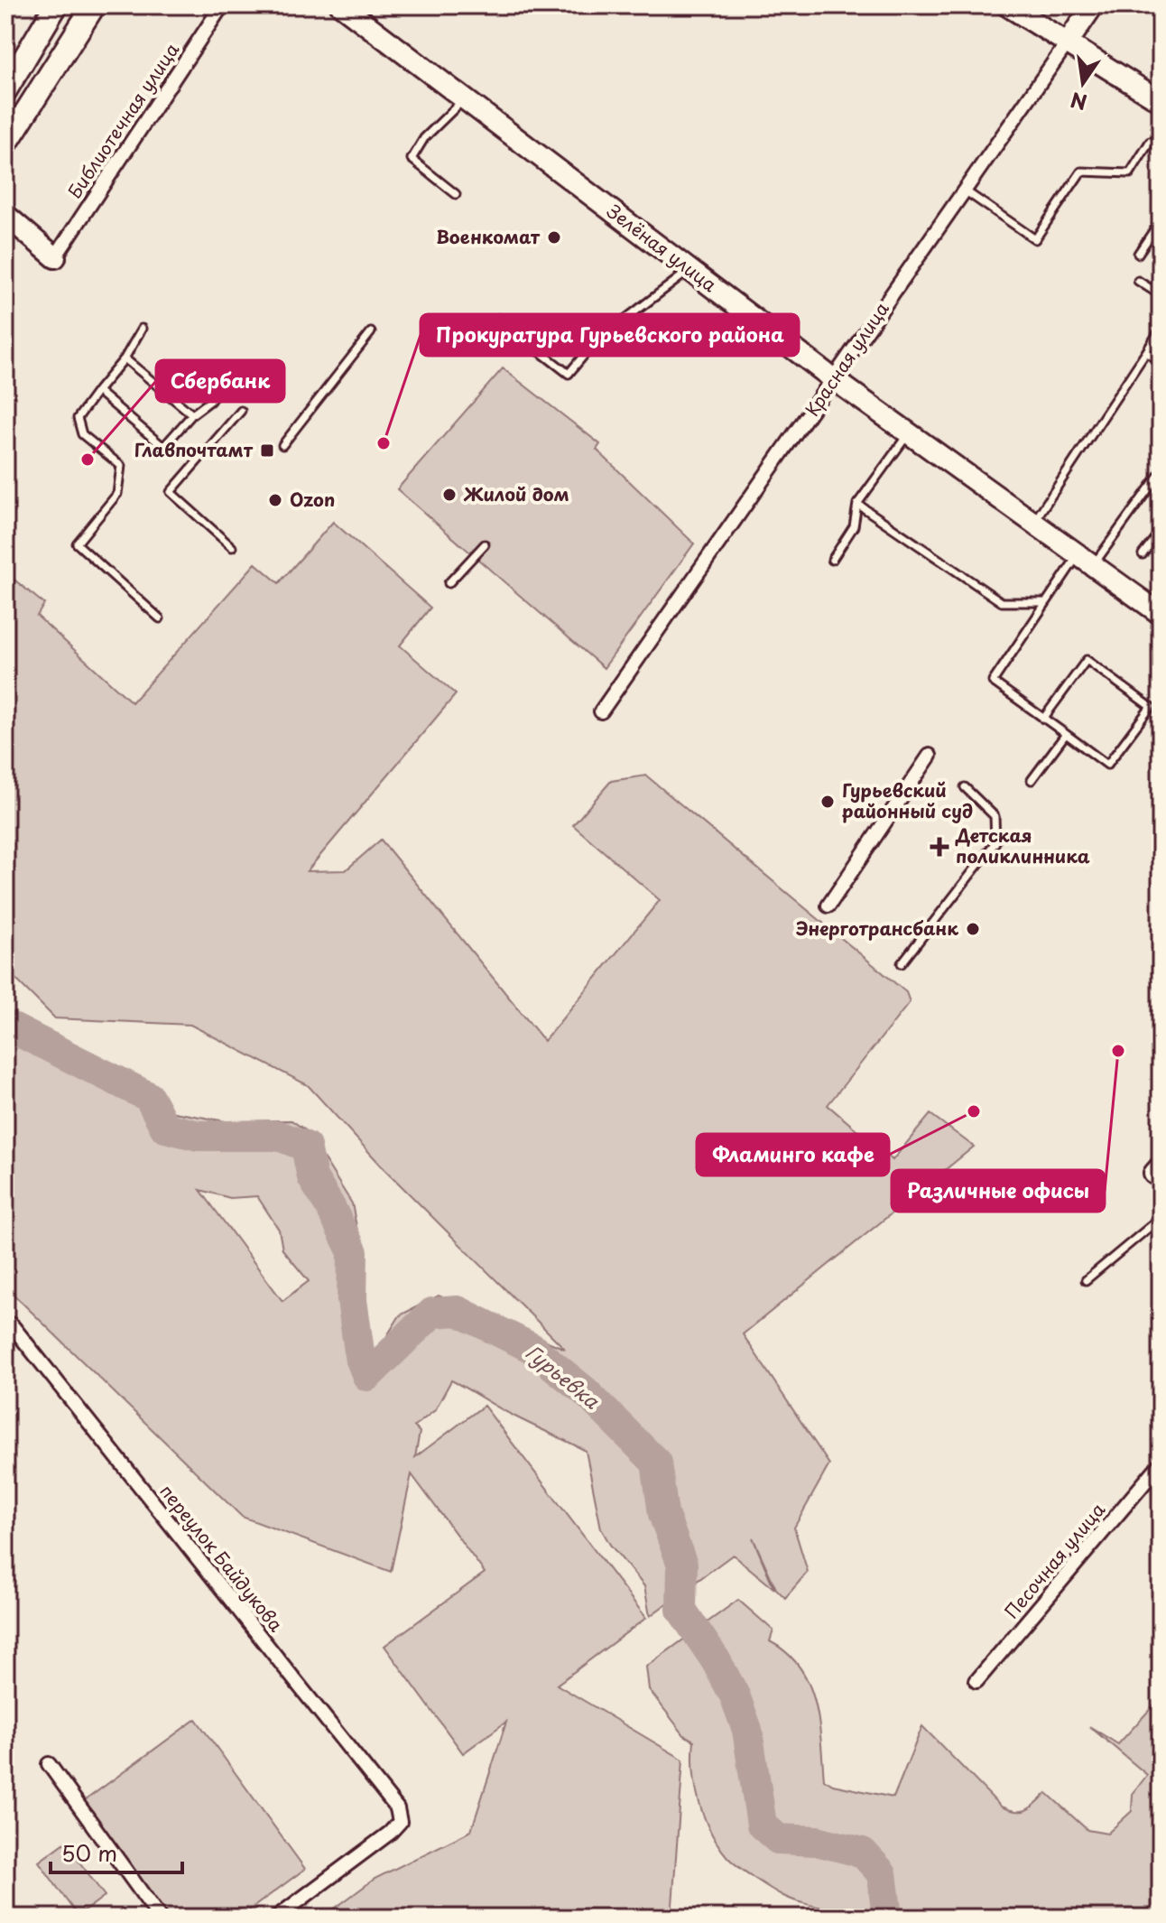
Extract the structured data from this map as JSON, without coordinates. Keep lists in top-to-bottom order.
{
  "streets": {
    "street": [
      "Библиотечная улица",
      "Зелёная улица",
      "Красная улица",
      "переулок Байдукова",
      "Песочная улица"
    ]
  },
  "crossings": [
    ["Зелёная улица", "Красная улица"]
  ],
  "water": ["Гурьевка"],
  "places": {
    "other": [
      "Военкомат",
      "Прокуратура Гурьевского района",
      "Сбербанк",
      "Жилой дом",
      "Ozon",
      "Гурьевский районный суд",
      "Энерготрансбанк",
      "Различные офисы",
      "Фламинго кафе"
    ],
    "transit": ["Главпочтамт"],
    "health": ["Детская поликлинника"]
  },
  "scale_bar": "50 m",
  "north": "bottom"
}
